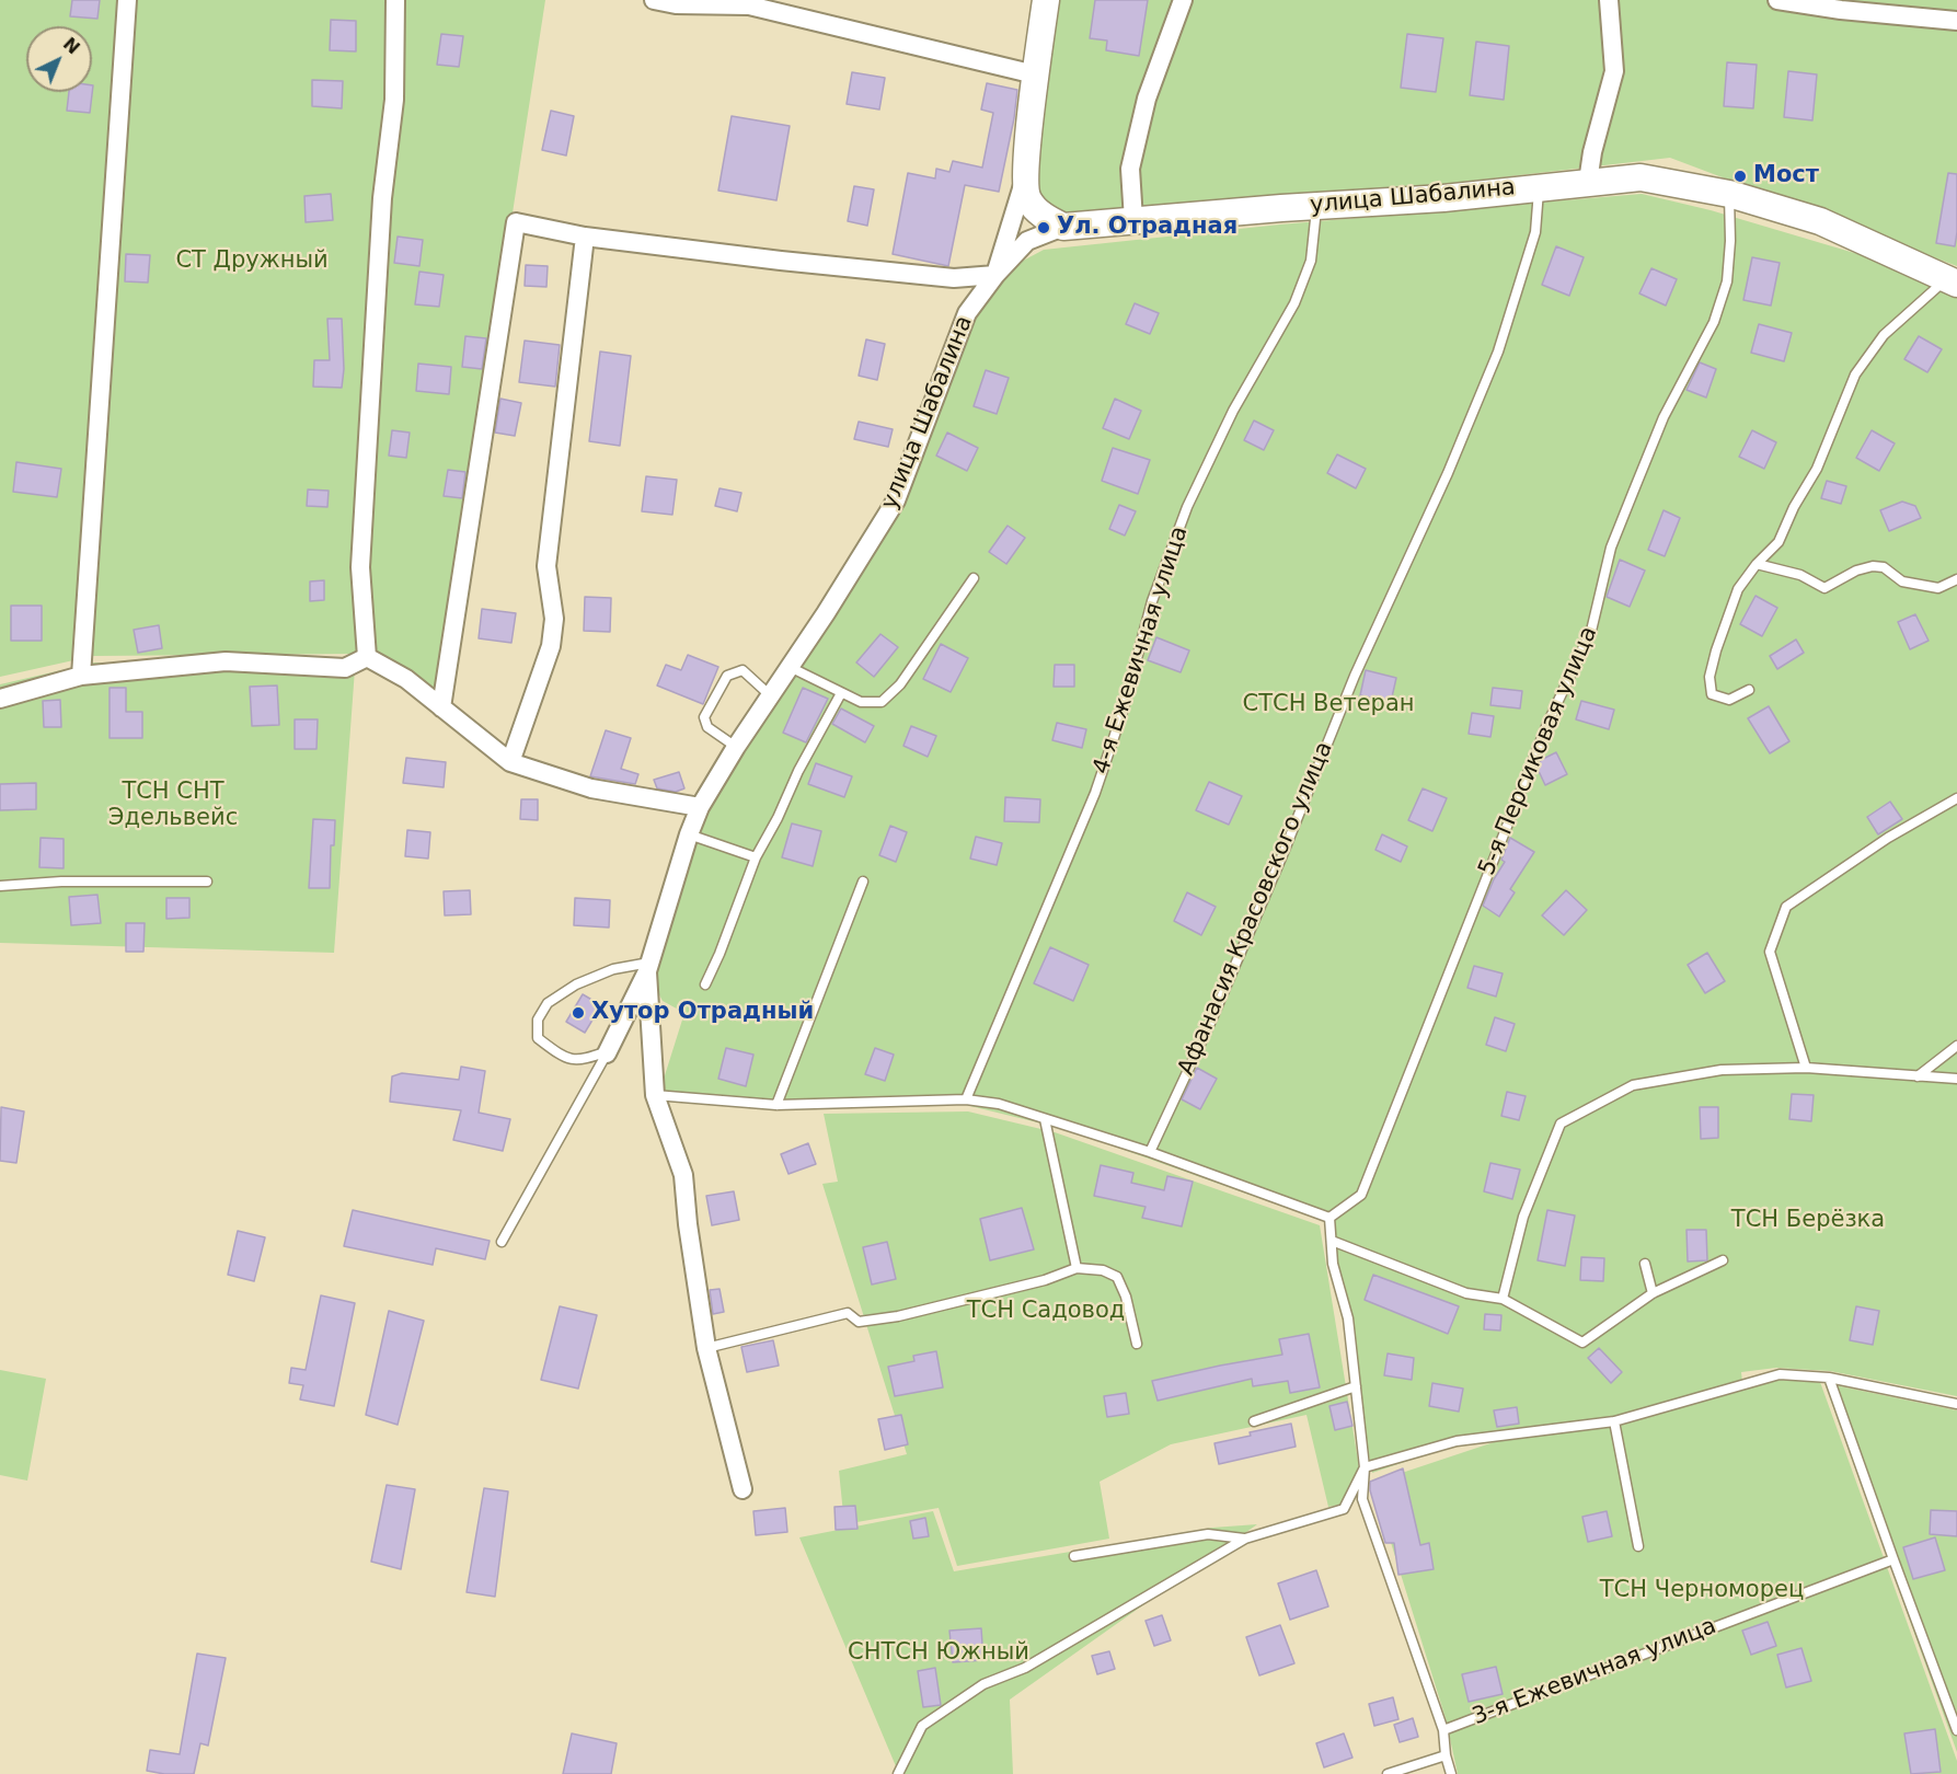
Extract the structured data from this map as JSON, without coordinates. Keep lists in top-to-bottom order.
{
  "streets": {
    "main road": ["улица Шабалина"],
    "lane": [
      "4-я Ежевичная улица",
      "5-я Персиковая улица",
      "Афанасия Красовского улица",
      "3-я Ежевичная улица"
    ]
  },
  "crossings": [
    ["улица Шабалина", "4-я Ежевичная улица"],
    ["улица Шабалина", "5-я Персиковая улица"],
    ["улица Шабалина", "Афанасия Красовского улица"]
  ],
  "parks": [
    "СТ Дружный",
    "СТСН Ветеран",
    "ТСН СНТ Эдельвейс",
    "ТСН Берёзка",
    "ТСН Садовод",
    "ТСН Черноморец",
    "СНТСН Южный"
  ],
  "places": ["Мост", "Ул. Отрадная", "Хутор Отрадный"],
  "north": "top right"
}
